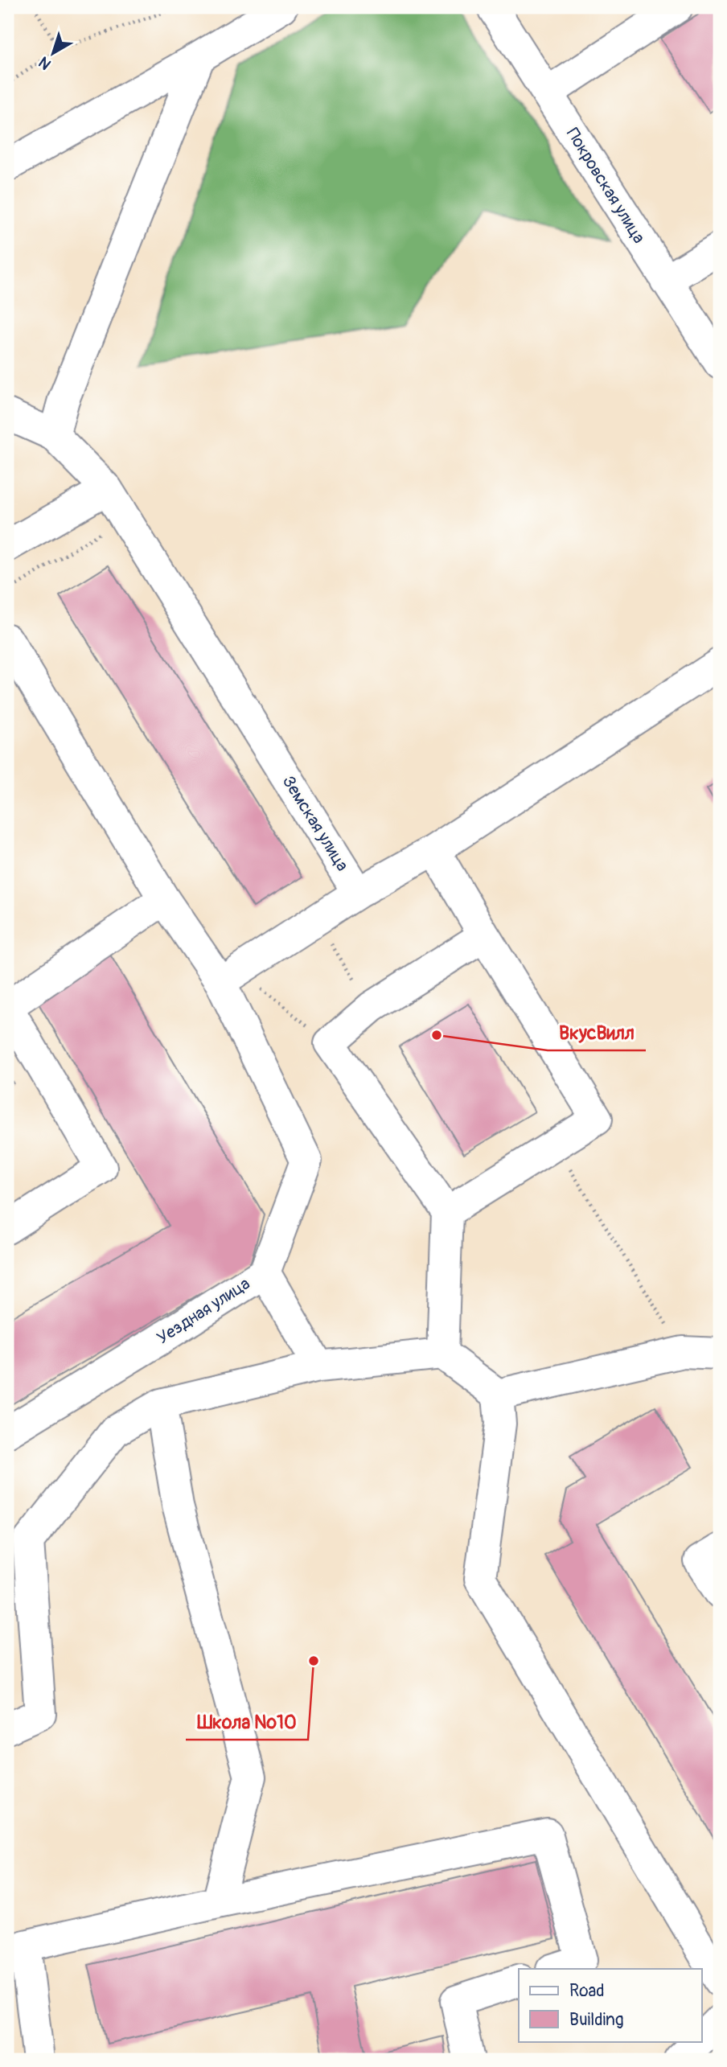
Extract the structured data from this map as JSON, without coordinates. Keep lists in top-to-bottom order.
{
  "streets": {
    "street": ["Покровская улица", "Земская улица", "Уездная улица"]
  },
  "places": ["ВкусВилл", "Школа №10"],
  "legend": ["Road", "Building"],
  "north": "bottom left"
}
